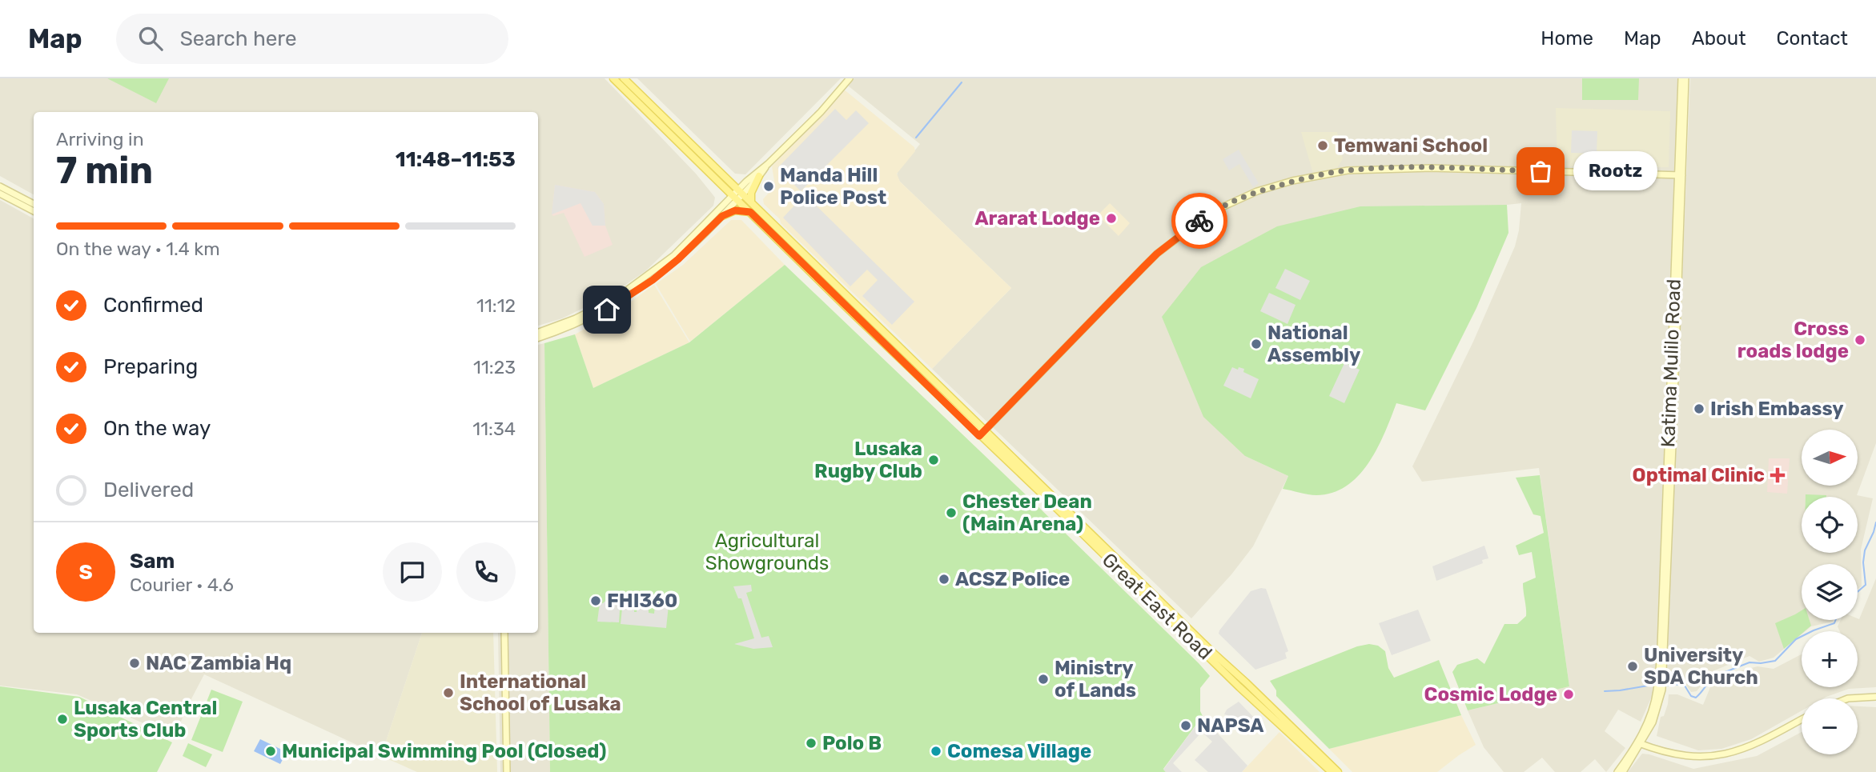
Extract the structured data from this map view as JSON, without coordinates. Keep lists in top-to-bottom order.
{
  "streets": {
    "main road": ["Katima Mulilo Road", "Great East Road"]
  },
  "parks": ["Agricultural Showgrounds"],
  "places": {
    "other": [
      "Temwani School",
      "Rootz",
      "Manda Hill Police Post",
      "Ararat Lodge",
      "Cross roads lodge",
      "National Assembly",
      "Irish Embassy",
      "Lusaka Rugby Club",
      "Chester Dean (Main Arena)",
      "ACSZ Police",
      "FHI360",
      "NAC Zambia Hq",
      "University SDA Church",
      "Ministry of Lands",
      "International School of Lusaka",
      "Cosmic Lodge",
      "Lusaka Central Sports Club",
      "NAPSA",
      "Polo B",
      "Municipal Swimming Pool (Closed)",
      "Comesa Village"
    ],
    "health": ["Optimal Clinic"]
  },
  "north": "right",
  "page": {
    "header": "Map",
    "search": "Search here",
    "nav": [
      "Home",
      "Map",
      "About",
      "Contact"
    ],
    "heading": ["7 min", "Arriving in", "11:48–11:53"],
    "panel": ["Sam", "Courier · 4.6"],
    "bubble": "Rootz",
    "bar": "On the way · 1.4 km",
    "list": [
      ["Confirmed", "11:12"],
      ["Preparing", "11:23"],
      ["On the way", "11:34"],
      "Delivered"
    ],
    "map_buttons": ["+", "−"],
    "round": "S"
  }
}
